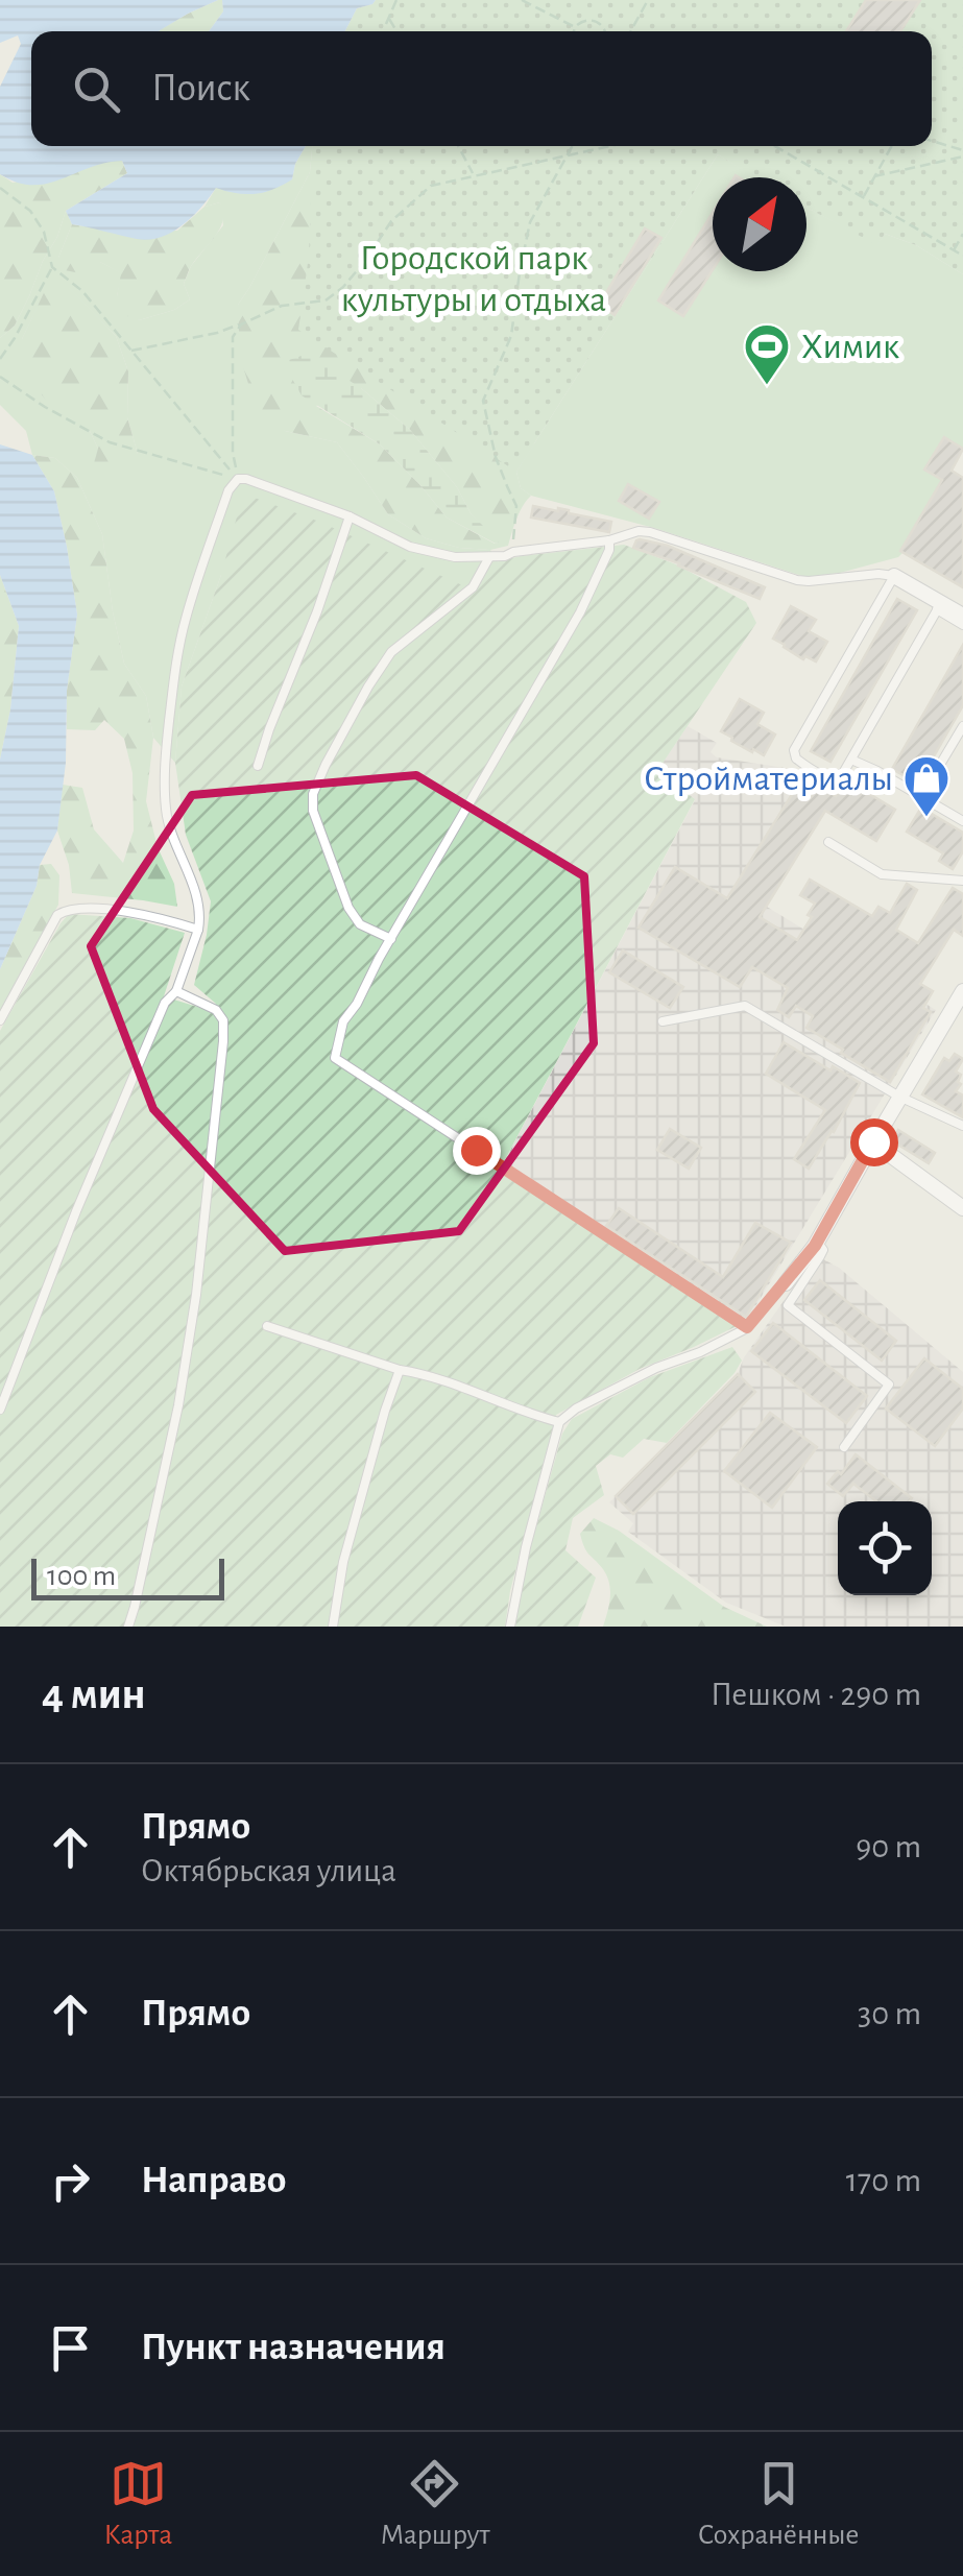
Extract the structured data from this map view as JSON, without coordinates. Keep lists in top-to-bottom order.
{
  "parks": ["Городской парк культуры и отдыха"],
  "places": {
    "sports": ["Химик"],
    "shop": ["Стройматериалы"]
  },
  "scale_bar": "100 m",
  "north": "top right",
  "page": {
    "search": "Поиск",
    "scale": "100 m",
    "heading": ["4 мин", "Пешком · 290 m"],
    "list": [
      ["Прямо", "Октябрьская улица", "90 m"],
      ["Прямо", "30 m"],
      ["Направо", "170 m"],
      "Пункт назначения"
    ],
    "nav": ["Карта", "Маршрут", "Сохранённые"]
  }
}
